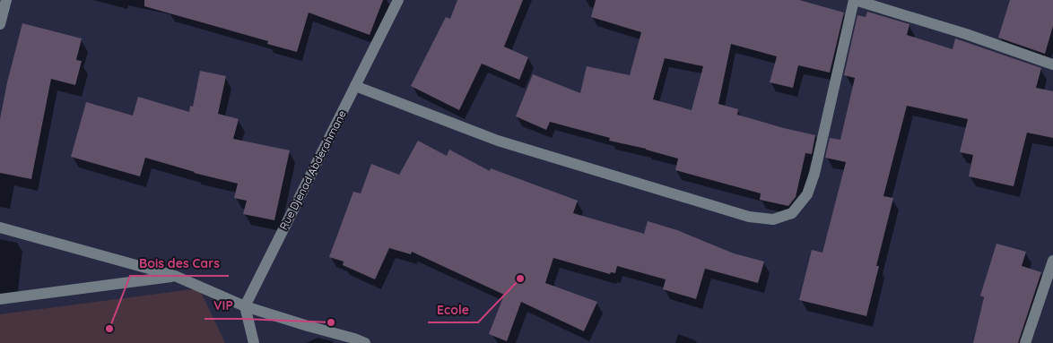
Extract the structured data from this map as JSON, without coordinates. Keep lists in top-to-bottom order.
{
  "streets": {
    "street": ["Rue Djenad Abderahmane"]
  },
  "places": ["Ecole", "VIP", "Bois des Cars"]
}
